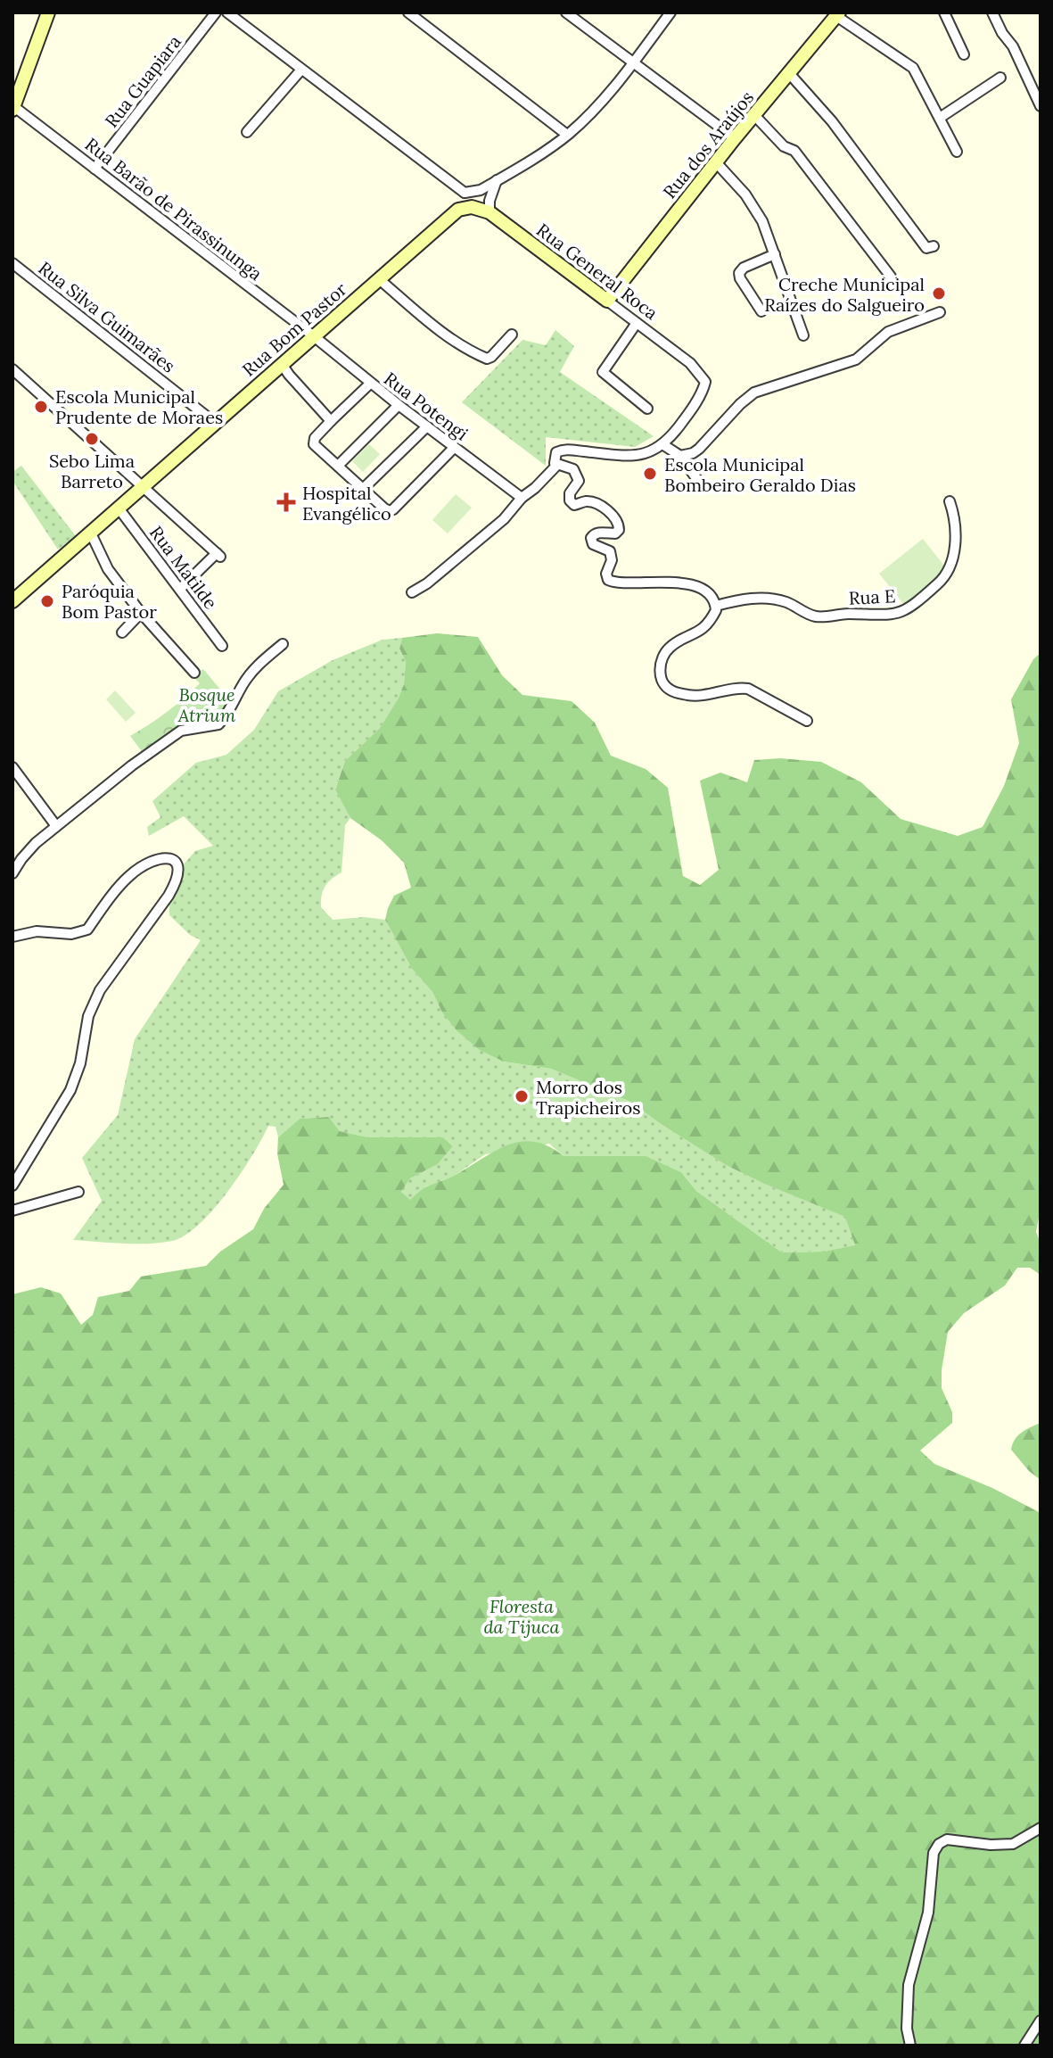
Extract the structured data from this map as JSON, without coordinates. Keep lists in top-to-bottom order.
{
  "streets": {
    "street": [
      "Rua Guapiara",
      "Rua dos Araújos",
      "Rua Barão de Pirassinunga",
      "Rua General Roca",
      "Rua Silva Guimarães",
      "Rua Bom Pastor",
      "Rua Potengi",
      "Rua Matilde",
      "Rua E"
    ]
  },
  "crossings": [
    ["Rua Guapiara", "Rua Barão de Pirassinunga"],
    ["Rua dos Araújos", "Rua General Roca"],
    ["Rua Barão de Pirassinunga", "Rua Bom Pastor"],
    ["Rua Barão de Pirassinunga", "Rua Potengi"],
    ["Rua Silva Guimarães", "Rua Bom Pastor"],
    ["Rua Bom Pastor", "Rua Potengi"],
    ["Rua Bom Pastor", "Rua Matilde"]
  ],
  "parks": ["Bosque Atrium", "Floresta da Tijuca"],
  "places": {
    "other": [
      "Creche Municipal Raízes do Salgueiro",
      "Escola Municipal Prudente de Moraes",
      "Sebo Lima Barreto",
      "Escola Municipal Bombeiro Geraldo Dias",
      "Paróquia Bom Pastor",
      "Morro dos Trapicheiros"
    ],
    "health": ["Hospital Evangélico"]
  }
}
